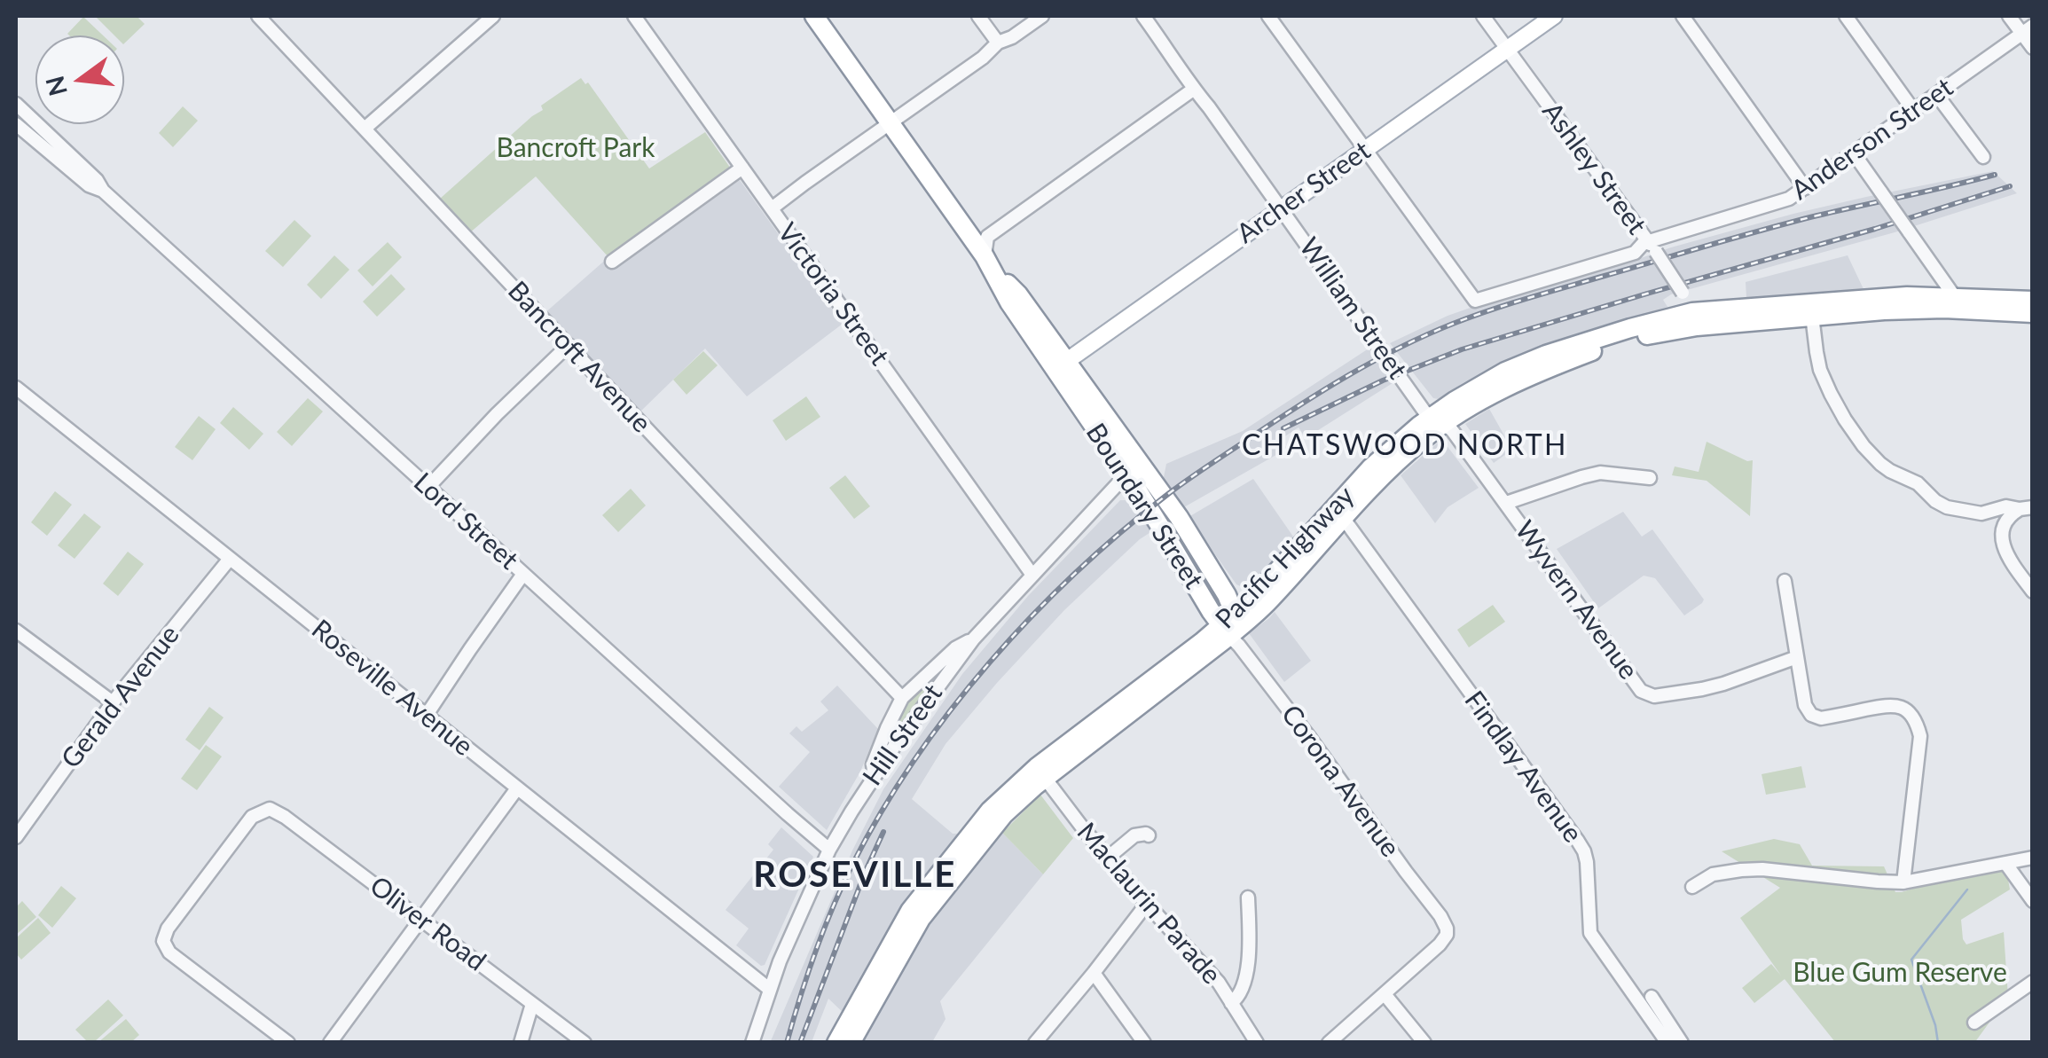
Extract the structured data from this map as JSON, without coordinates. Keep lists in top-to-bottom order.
{
  "streets": {
    "highway": ["Boundary Street", "Pacific Highway"],
    "main road": ["Archer Street"],
    "street": [
      "Anderson Street",
      "Ashley Street",
      "Victoria Street",
      "William Street",
      "Bancroft Avenue",
      "Lord Street",
      "Wyvern Avenue",
      "Roseville Avenue",
      "Gerald Avenue",
      "Hill Street",
      "Findlay Avenue",
      "Corona Avenue",
      "Maclaurin Parade",
      "Oliver Road"
    ]
  },
  "crossings": [
    ["Anderson Street", "Ashley Street"],
    ["Anderson Street", "Archer Street"],
    ["Ashley Street", "Archer Street"],
    ["Ashley Street", "Pacific Highway"],
    ["Archer Street", "William Street"],
    ["Archer Street", "Boundary Street"],
    ["Victoria Street", "Hill Street"],
    ["William Street", "Pacific Highway"],
    ["William Street", "Wyvern Avenue"],
    ["Boundary Street", "Pacific Highway"],
    ["Boundary Street", "Hill Street"],
    ["Boundary Street", "Corona Avenue"],
    ["Lord Street", "Hill Street"],
    ["Pacific Highway", "Wyvern Avenue"],
    ["Pacific Highway", "Findlay Avenue"],
    ["Pacific Highway", "Corona Avenue"],
    ["Pacific Highway", "Maclaurin Parade"],
    ["Roseville Avenue", "Gerald Avenue"],
    ["Roseville Avenue", "Hill Street"]
  ],
  "districts": ["CHATSWOOD NORTH", "ROSEVILLE"],
  "parks": ["Bancroft Park", "Blue Gum Reserve"],
  "north": "left"
}
